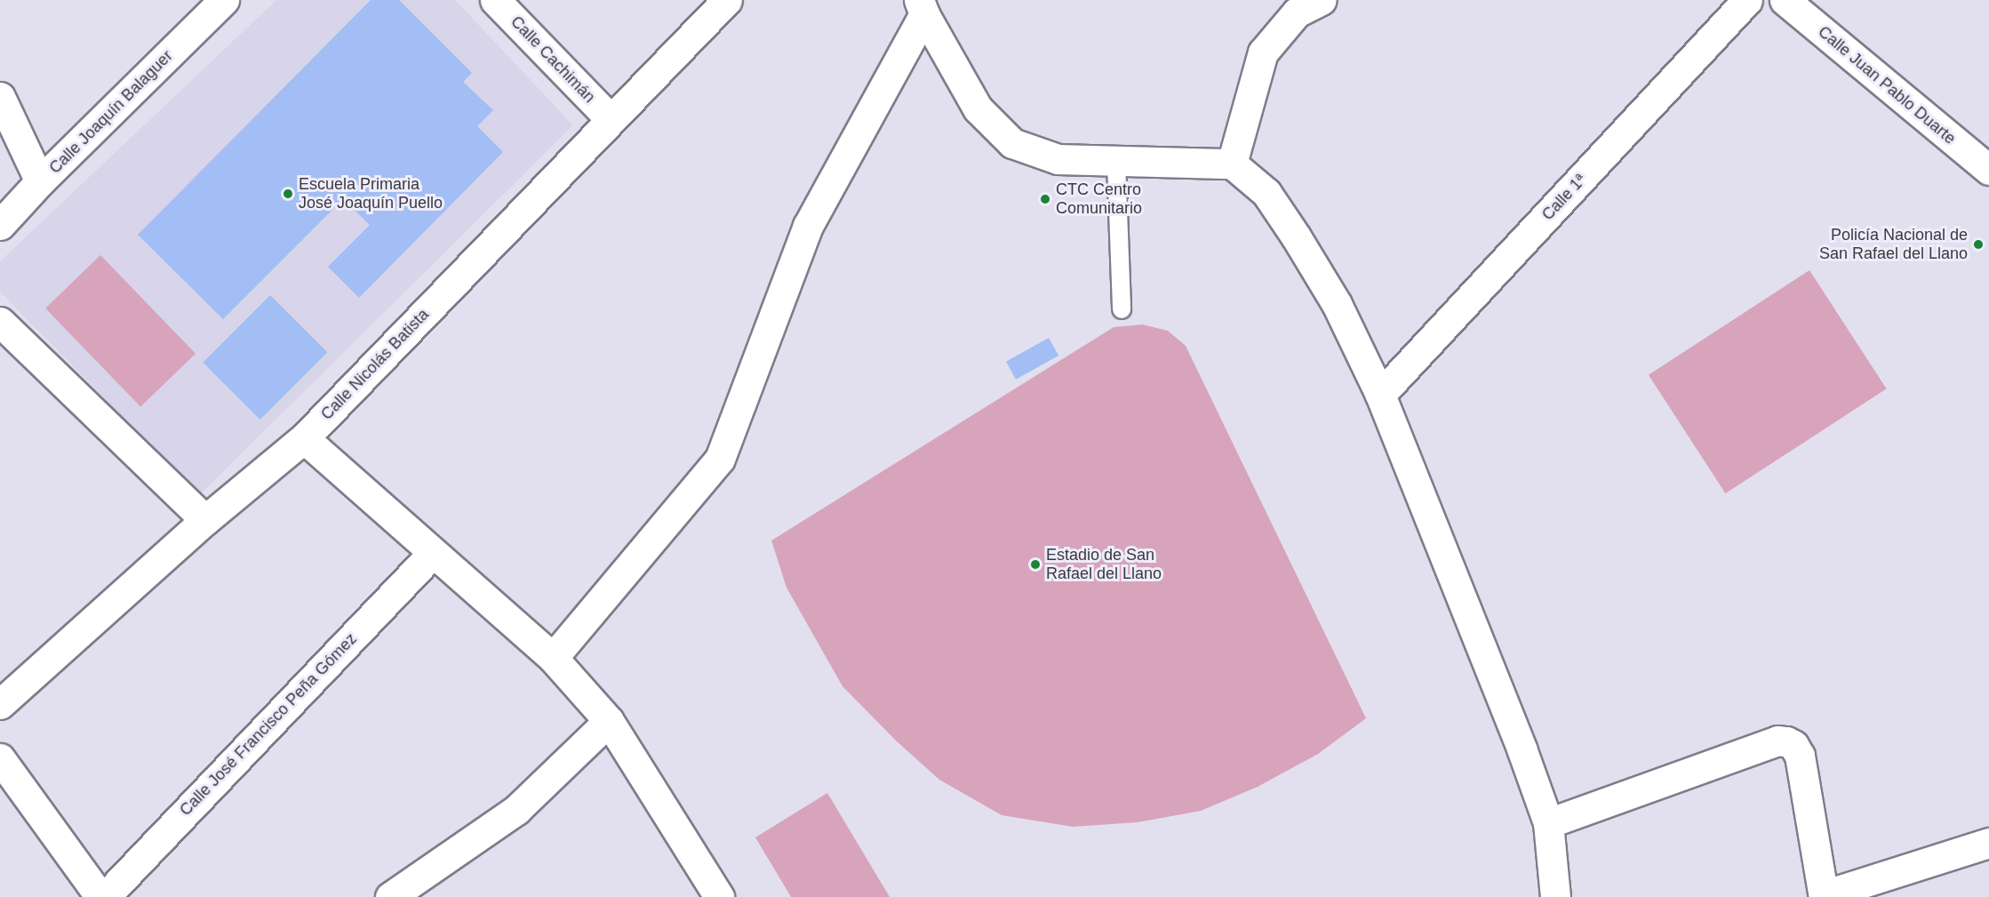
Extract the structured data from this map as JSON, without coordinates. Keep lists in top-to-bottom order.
{
  "streets": {
    "street": [
      "Calle Cachimán",
      "Calle Juan Pablo Duarte",
      "Calle Joaquín Balaguer",
      "Calle 1ª",
      "Calle Nicolás Batista",
      "Calle José Francisco Peña Gómez"
    ]
  },
  "crossings": [
    ["Calle Cachimán", "Calle Nicolás Batista"]
  ],
  "places": [
    "Escuela Primaria José Joaquín Puello",
    "CTC Centro Comunitario",
    "Policía Nacional de San Rafael del Llano",
    "Estadio de San Rafael del Llano"
  ]
}
